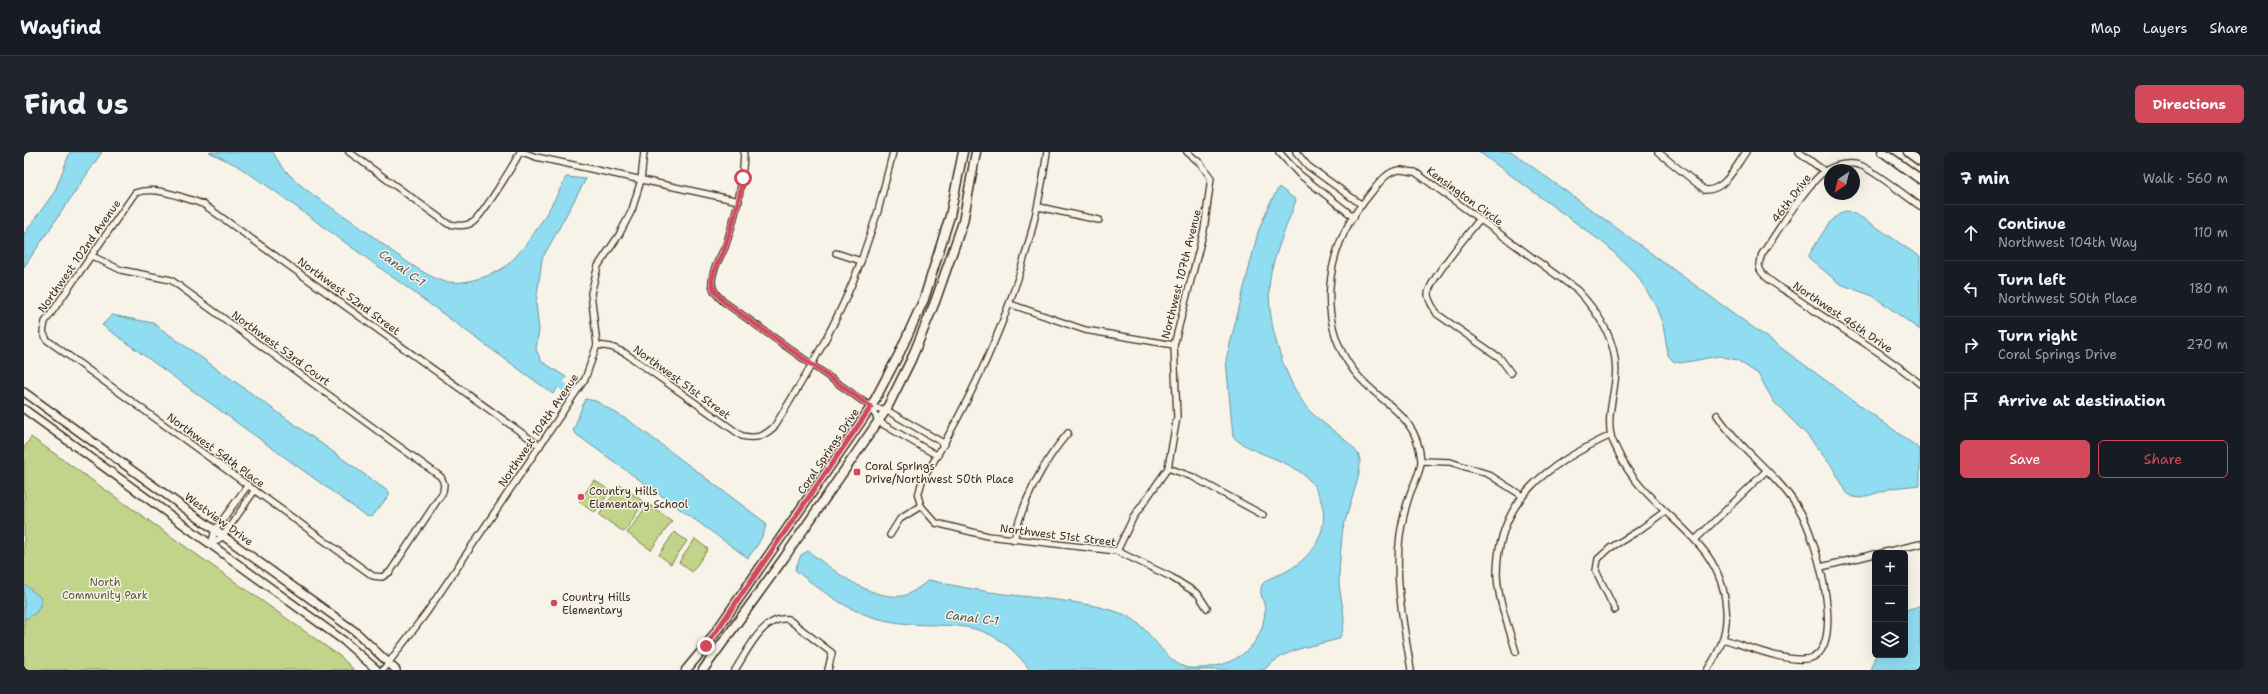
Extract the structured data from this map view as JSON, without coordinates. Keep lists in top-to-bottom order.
{
  "streets": {
    "main road": ["Coral Springs Drive"],
    "street": [
      "Kensington Circle",
      "46th Drive",
      "Northwest 102nd Avenue",
      "Northwest 107th Avenue",
      "Northwest 52nd Street",
      "Northwest 46th Drive",
      "Northwest 53rd Court",
      "Northwest 51st Street",
      "Northwest 104th Avenue",
      "Northwest 54th Place",
      "Westview Drive"
    ]
  },
  "crossings": [
    ["46th Drive", "Northwest 46th Drive"],
    ["Northwest 102nd Avenue", "Northwest 52nd Street"],
    ["Northwest 102nd Avenue", "Northwest 53rd Court"],
    ["Northwest 102nd Avenue", "Northwest 54th Place"],
    ["Northwest 107th Avenue", "Northwest 51st Street"],
    ["Northwest 52nd Street", "Northwest 104th Avenue"],
    ["Northwest 53rd Court", "Northwest 54th Place"],
    ["Northwest 51st Street", "Northwest 104th Avenue"],
    ["Northwest 104th Avenue", "Westview Drive"]
  ],
  "water": ["Canal C-1"],
  "parks": ["North Community Park"],
  "places": {
    "transit": ["Coral Springs Drive/Northwest 50th Place"],
    "other": ["Country Hills Elementary School", "Country Hills Elementary"]
  },
  "north": "bottom left",
  "page": {
    "header": "Wayfind",
    "nav": ["Map", "Layers", "Share"],
    "title": "Find us",
    "buttons": [
      "Directions",
      ["Save", "Share"]
    ],
    "heading": ["7 min", "Walk · 560 m"],
    "list": [
      ["Continue", "Northwest 104th Way", "110 m"],
      ["Turn left", "Northwest 50th Place", "180 m"],
      ["Turn right", "Coral Springs Drive", "270 m"],
      "Arrive at destination"
    ],
    "map_buttons": ["+", "−"]
  }
}
